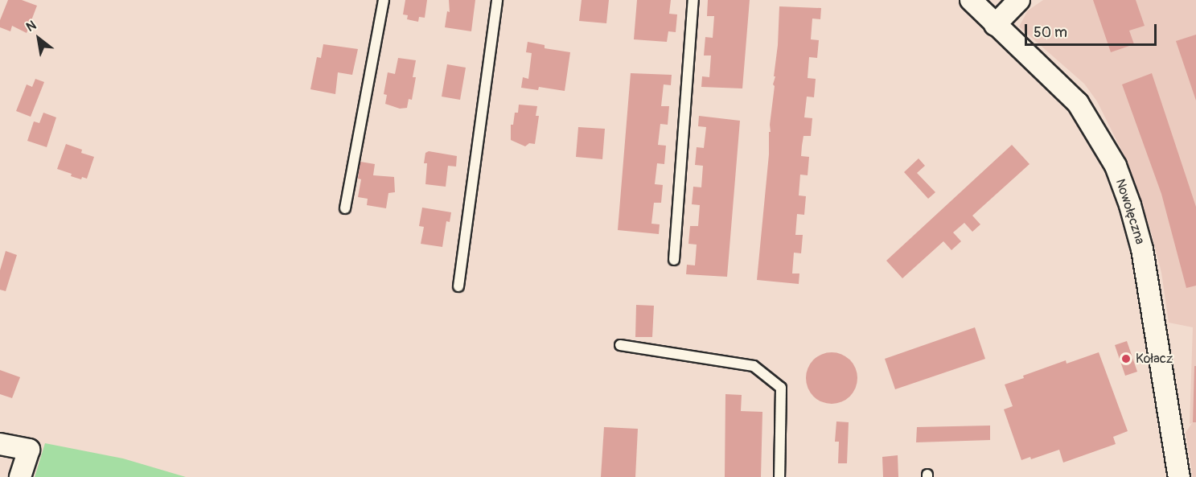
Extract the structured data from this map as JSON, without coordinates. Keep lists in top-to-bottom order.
{
  "streets": {
    "street": ["Nowołęczna"]
  },
  "places": ["Kołacz"],
  "scale_bar": "50 m",
  "north": "top left"
}
